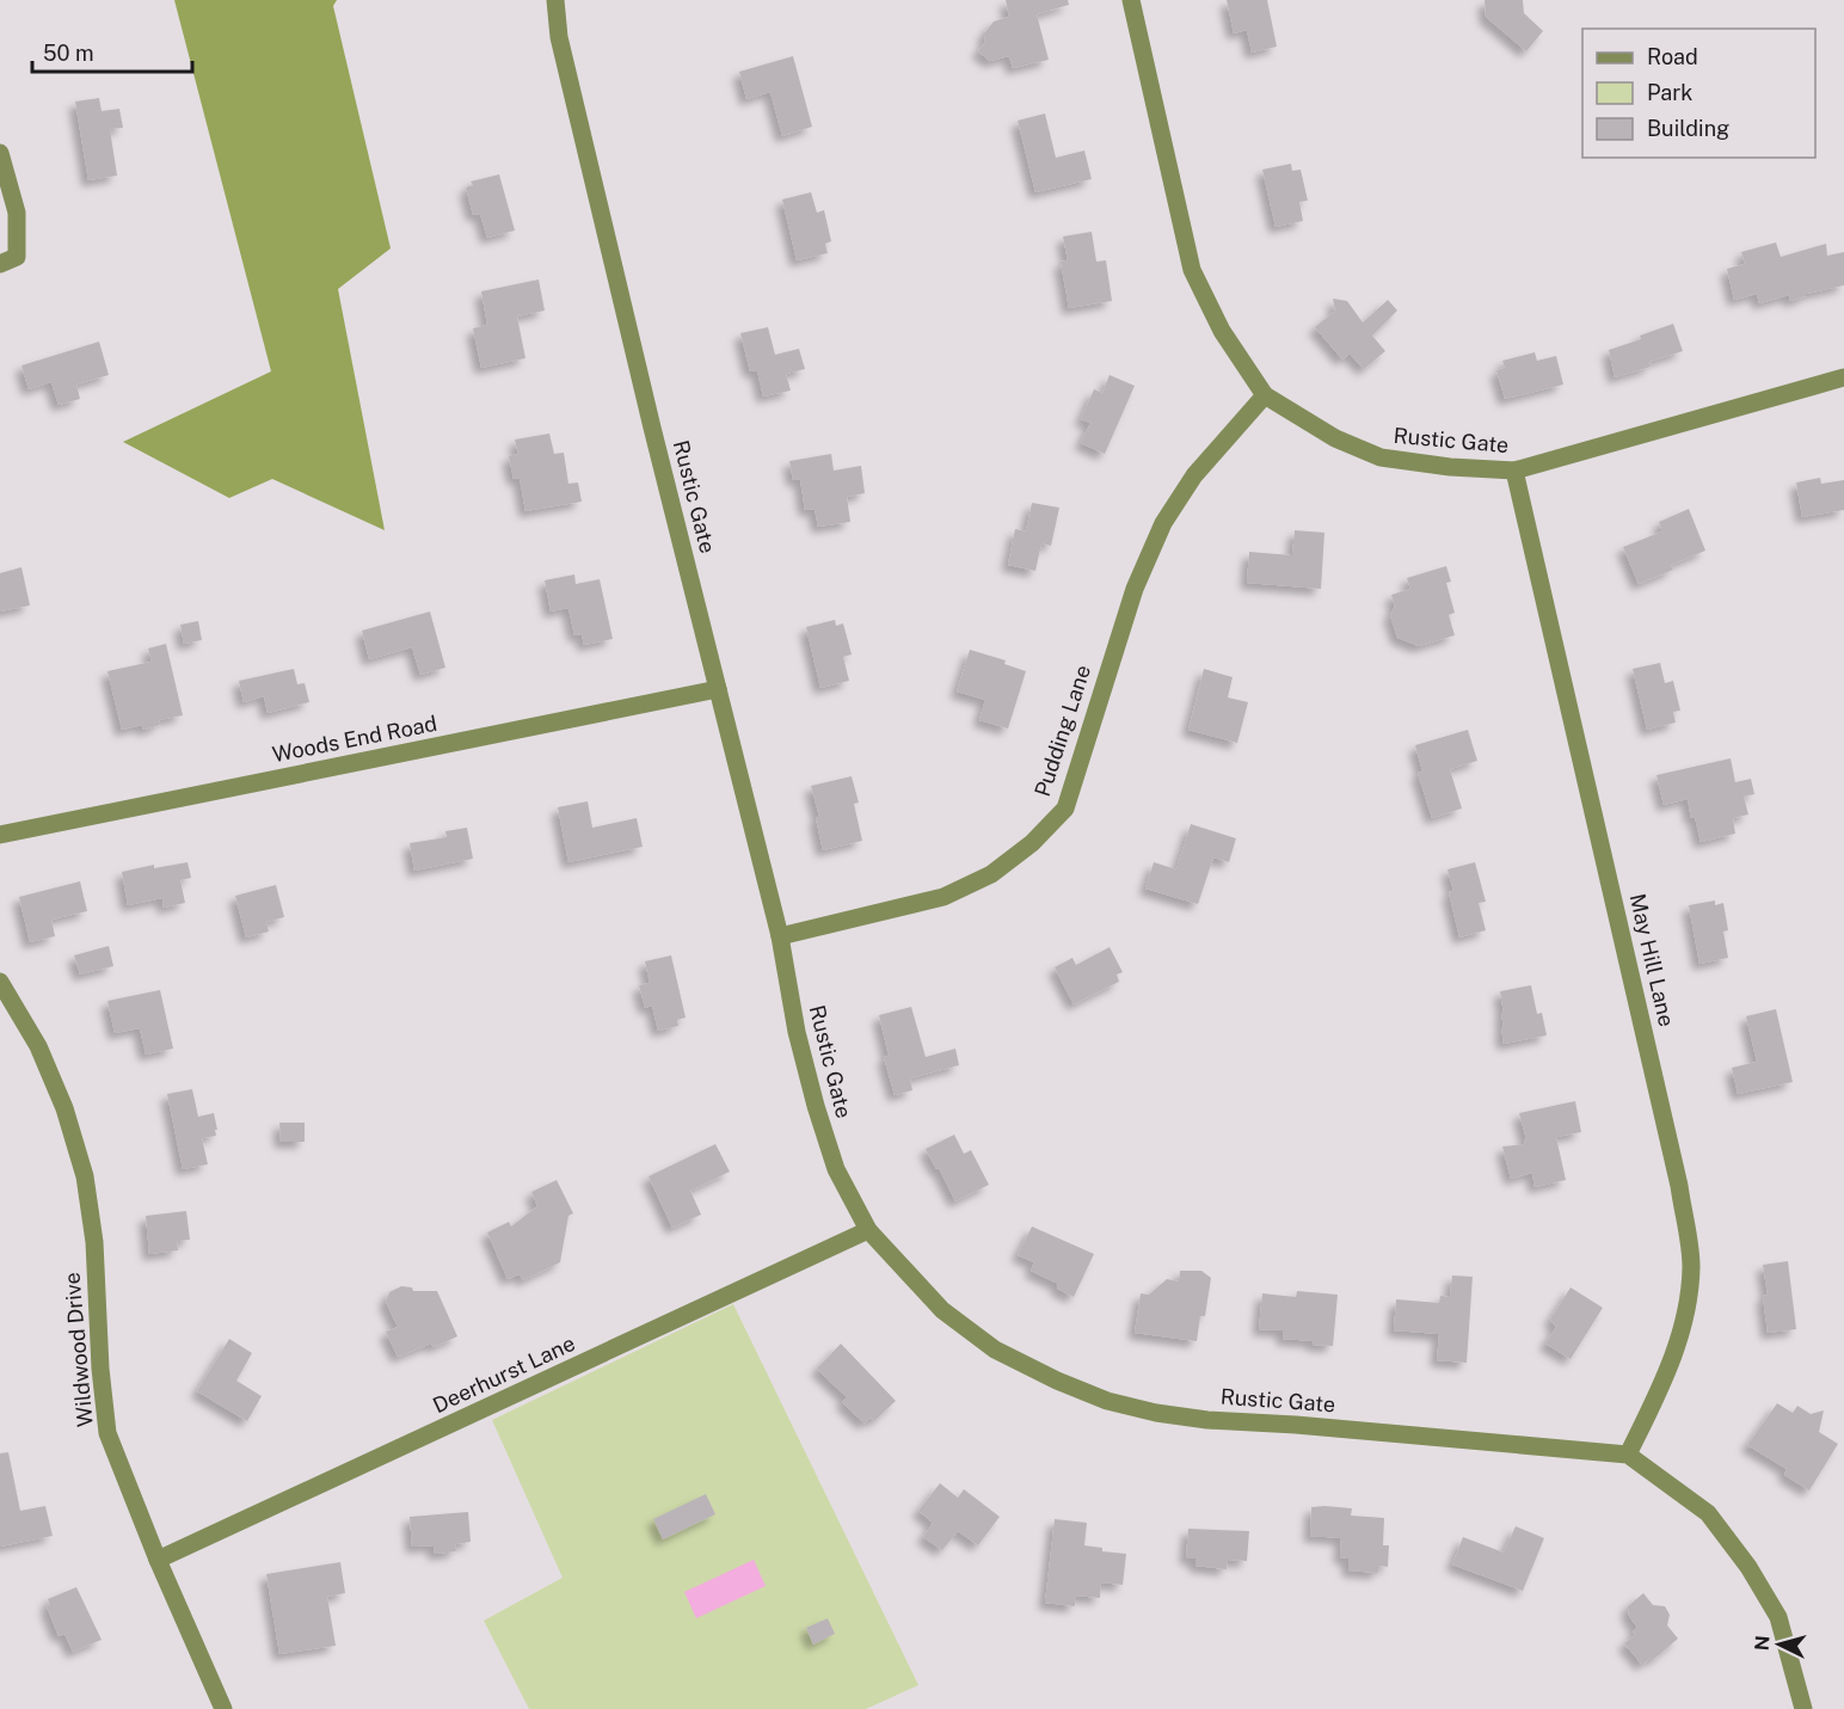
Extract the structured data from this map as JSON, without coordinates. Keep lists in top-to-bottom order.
{
  "streets": {
    "street": [
      "Rustic Gate",
      "Pudding Lane",
      "Woods End Road",
      "May Hill Lane",
      "Wildwood Drive",
      "Deerhurst Lane"
    ]
  },
  "crossings": [
    ["Rustic Gate", "Pudding Lane"],
    ["Rustic Gate", "Woods End Road"],
    ["Rustic Gate", "May Hill Lane"],
    ["Rustic Gate", "Deerhurst Lane"],
    ["Wildwood Drive", "Deerhurst Lane"]
  ],
  "legend": ["Road", "Park", "Building"],
  "scale_bar": "50 m",
  "north": "left"
}
